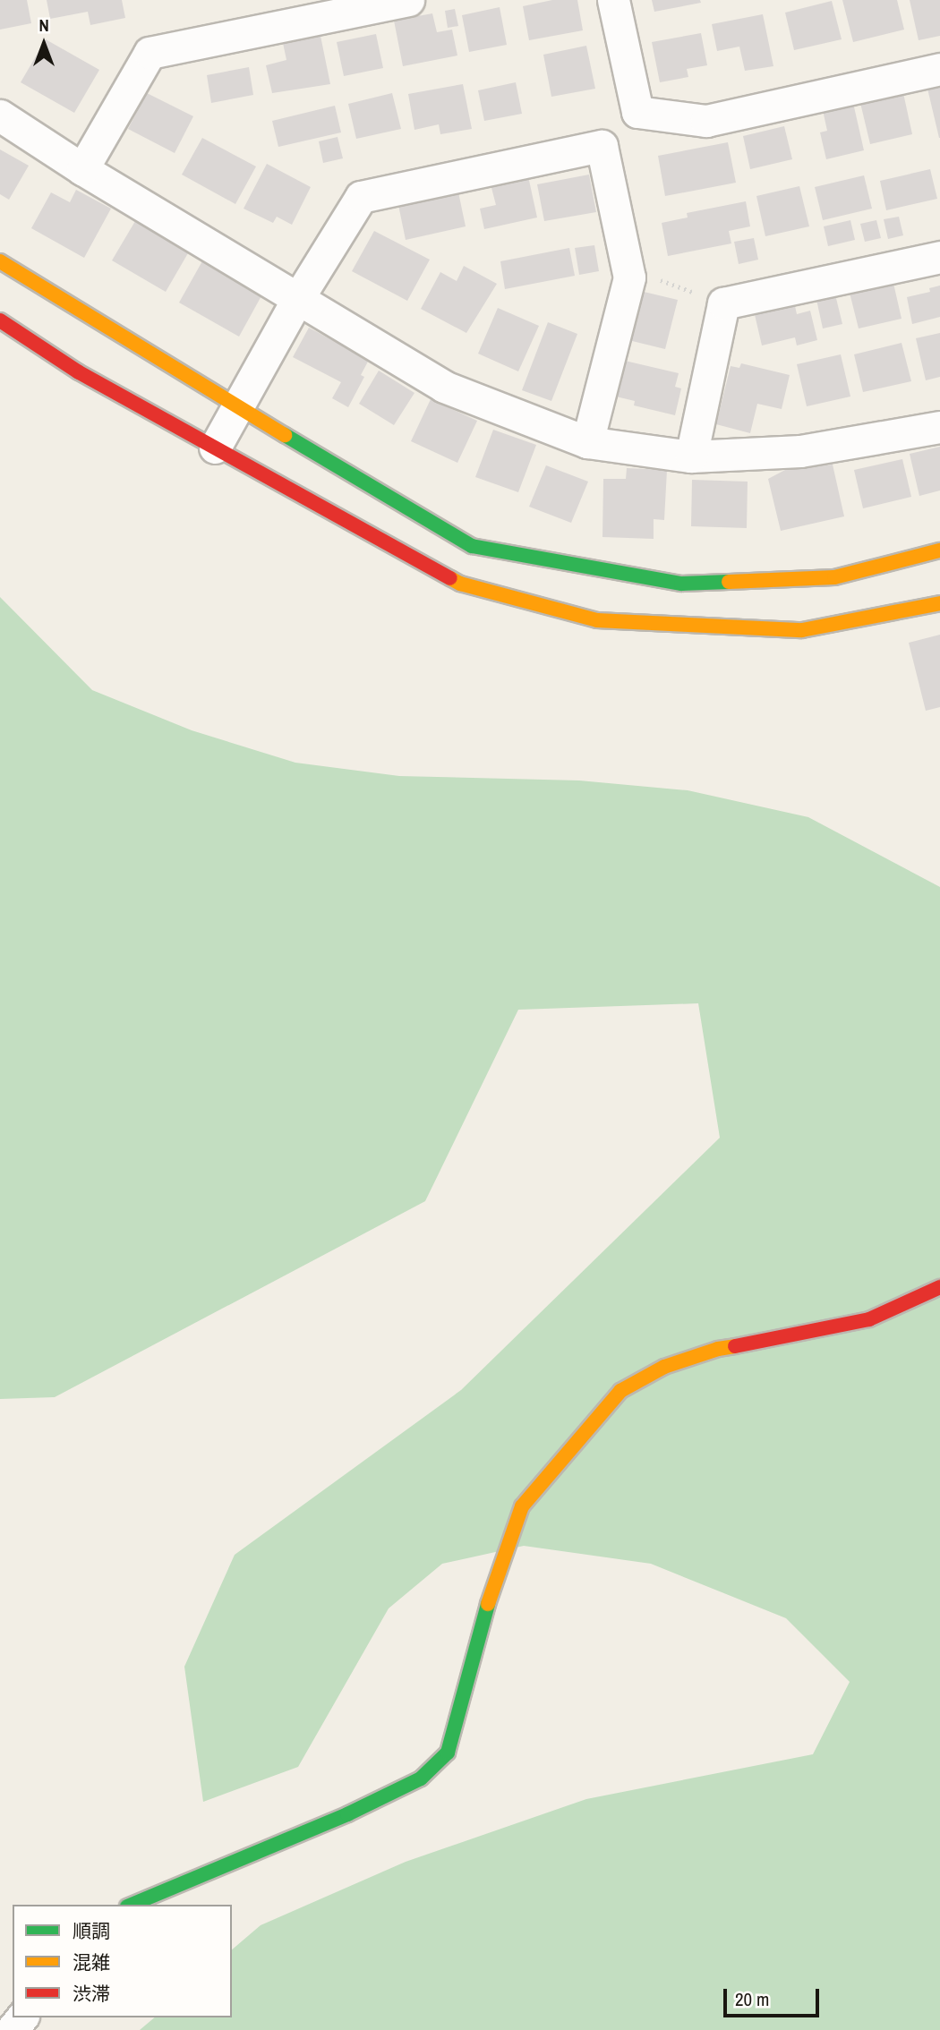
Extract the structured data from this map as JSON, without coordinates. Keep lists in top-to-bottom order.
{
  "legend": ["順調", "混雑", "渋滞"],
  "scale_bar": "20 m",
  "north": "top"
}
